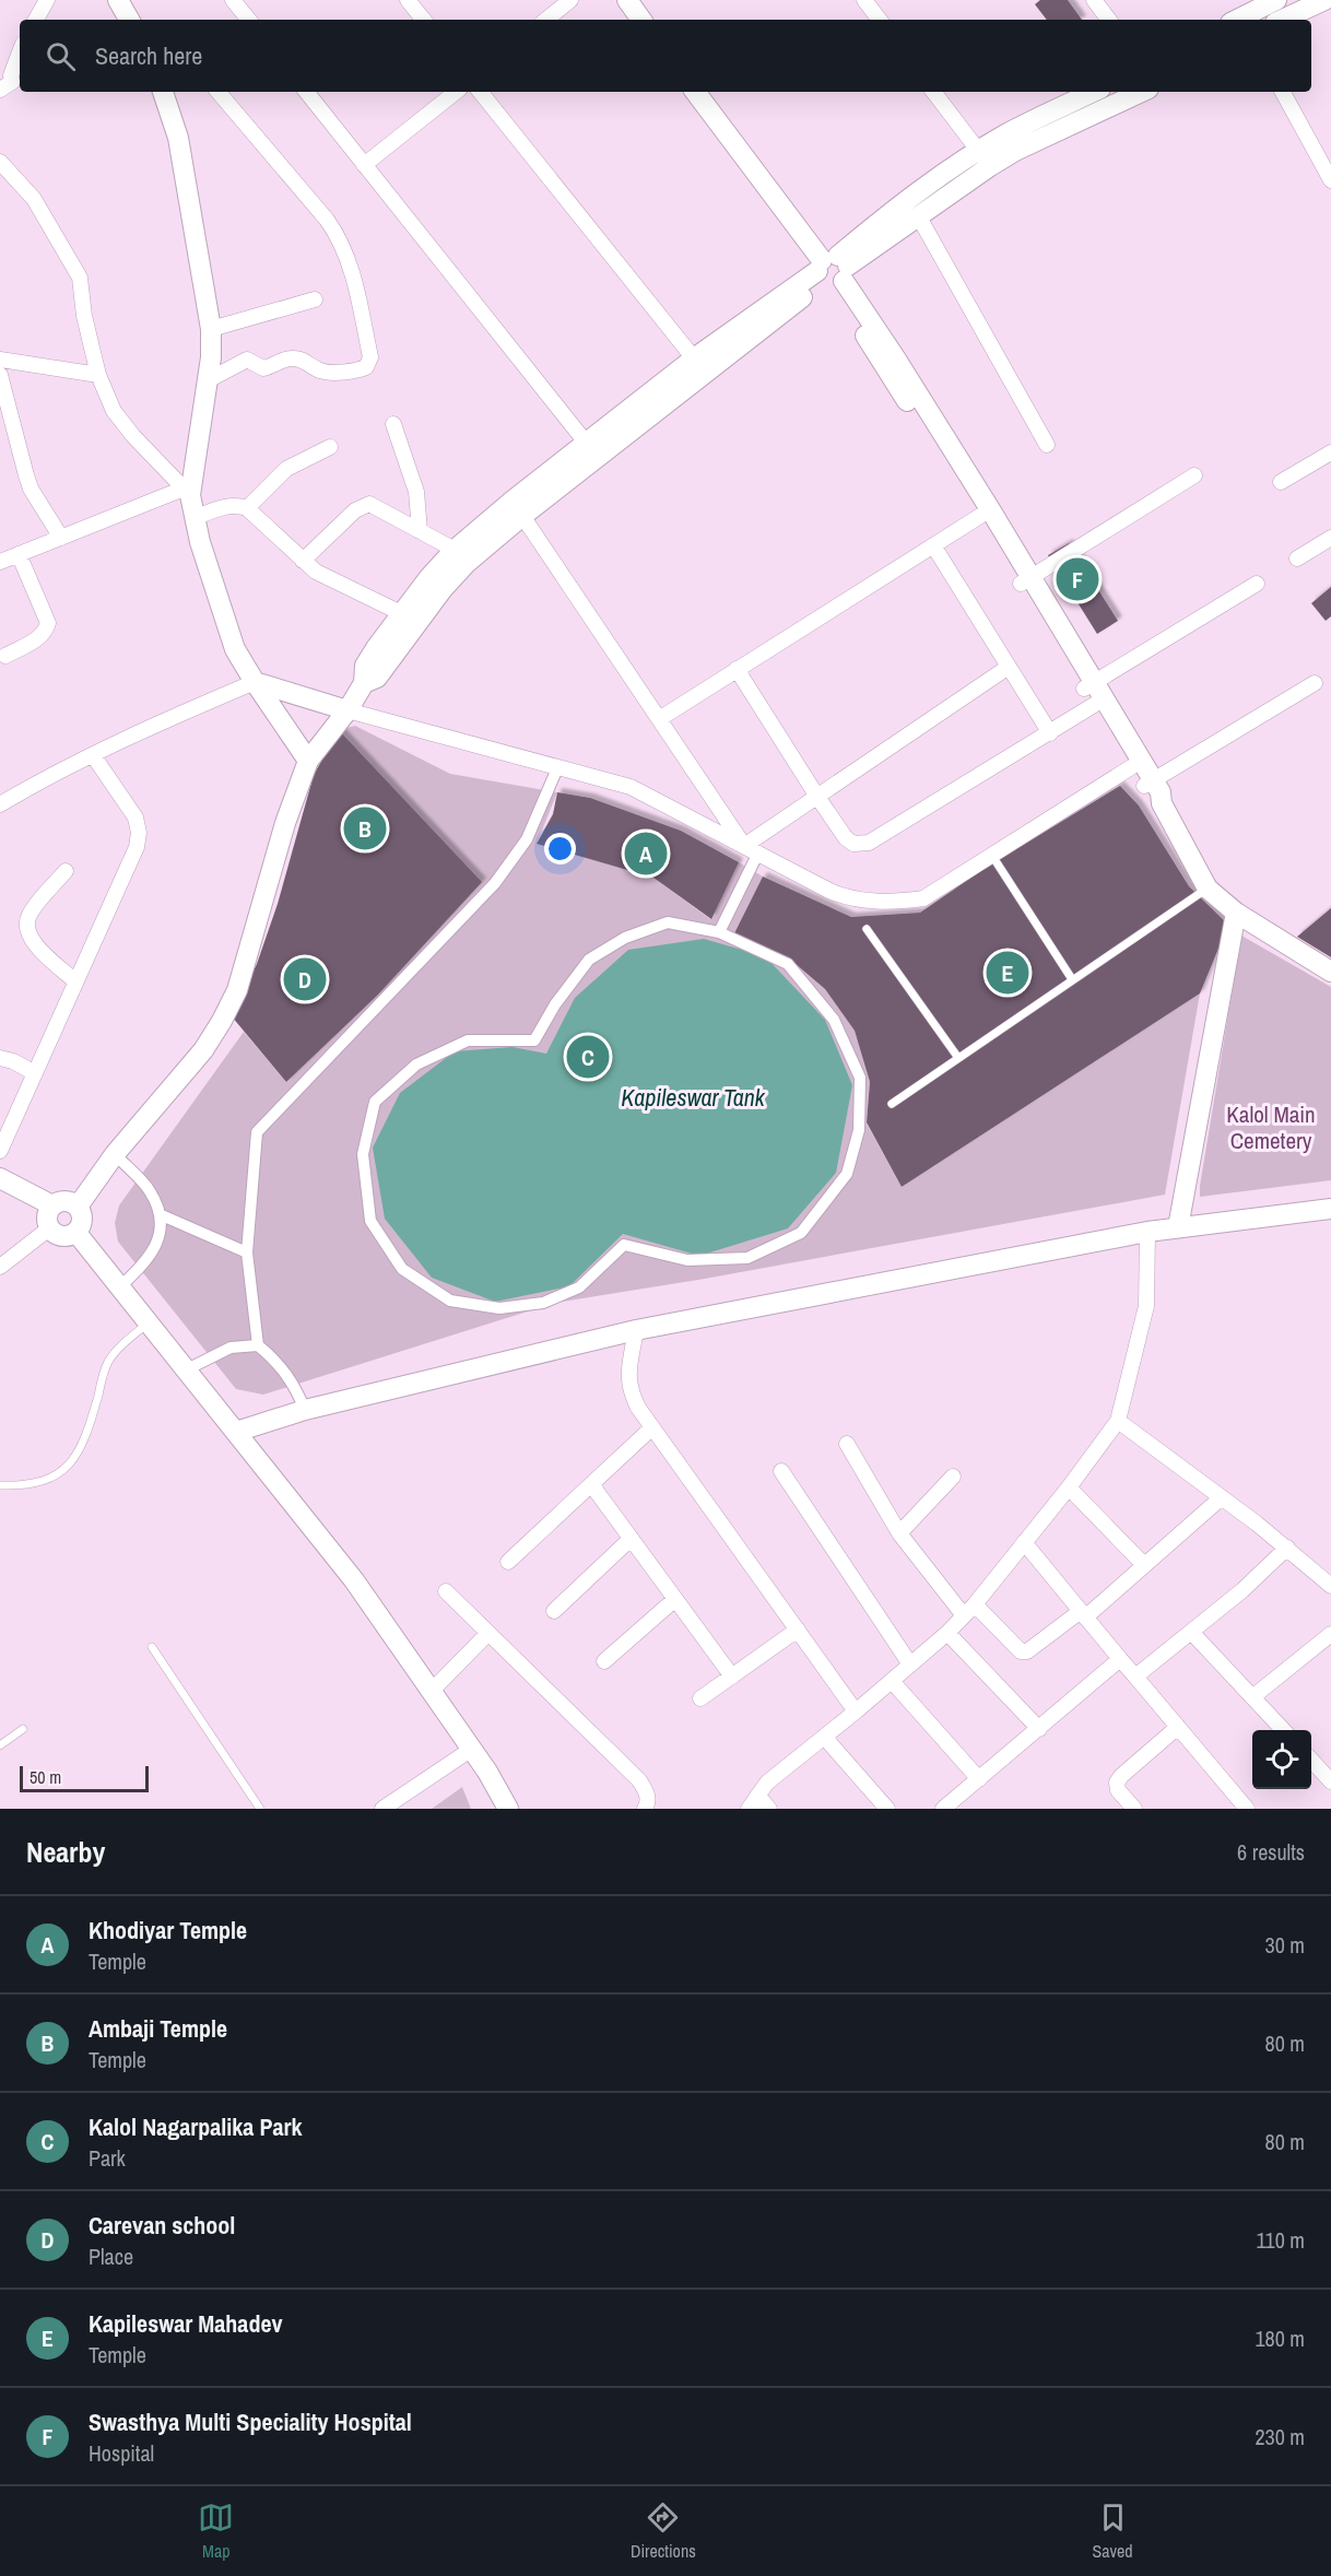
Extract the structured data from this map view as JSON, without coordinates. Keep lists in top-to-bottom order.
{
  "water": ["Kapileswar Tank"],
  "parks": ["Kalol Main Cemetery"],
  "scale_bar": "50 m",
  "page": {
    "search": "Search here",
    "pins": [
      "F",
      "B",
      "A",
      "E",
      "D",
      "C"
    ],
    "scale": "50 m",
    "heading": ["Nearby", "6 results"],
    "list": [
      {
        "mark": "A",
        "name": "Khodiyar Temple",
        "note": "Temple",
        "value": "30 m"
      },
      {
        "mark": "B",
        "name": "Ambaji Temple",
        "note": "Temple",
        "value": "80 m"
      },
      {
        "mark": "C",
        "name": "Kalol Nagarpalika Park",
        "note": "Park",
        "value": "80 m"
      },
      {
        "mark": "D",
        "name": "Carevan school",
        "note": "Place",
        "value": "110 m"
      },
      {
        "mark": "E",
        "name": "Kapileswar Mahadev",
        "note": "Temple",
        "value": "180 m"
      },
      {
        "mark": "F",
        "name": "Swasthya Multi Speciality Hospital",
        "note": "Hospital",
        "value": "230 m"
      }
    ],
    "nav": ["Map", "Directions", "Saved"]
  }
}
